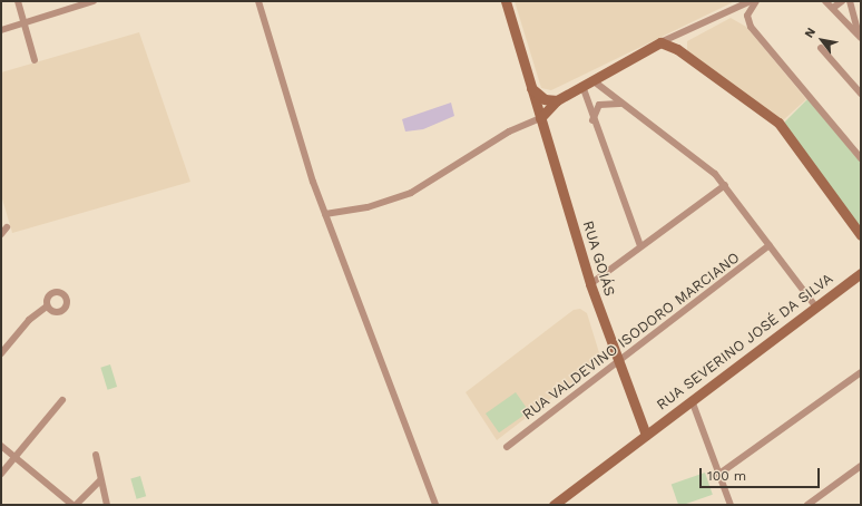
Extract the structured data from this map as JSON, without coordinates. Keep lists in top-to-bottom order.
{
  "streets": {
    "main road": ["RUA GOIÁS", "RUA SEVERINO JOSÉ DA SILVA"],
    "street": ["RUA VALDEVINO ISODORO MARCIANO"]
  },
  "crossings": [
    ["RUA GOIÁS", "RUA VALDEVINO ISODORO MARCIANO"],
    ["RUA GOIÁS", "RUA SEVERINO JOSÉ DA SILVA"]
  ],
  "scale_bar": "100 m",
  "north": "top left"
}
